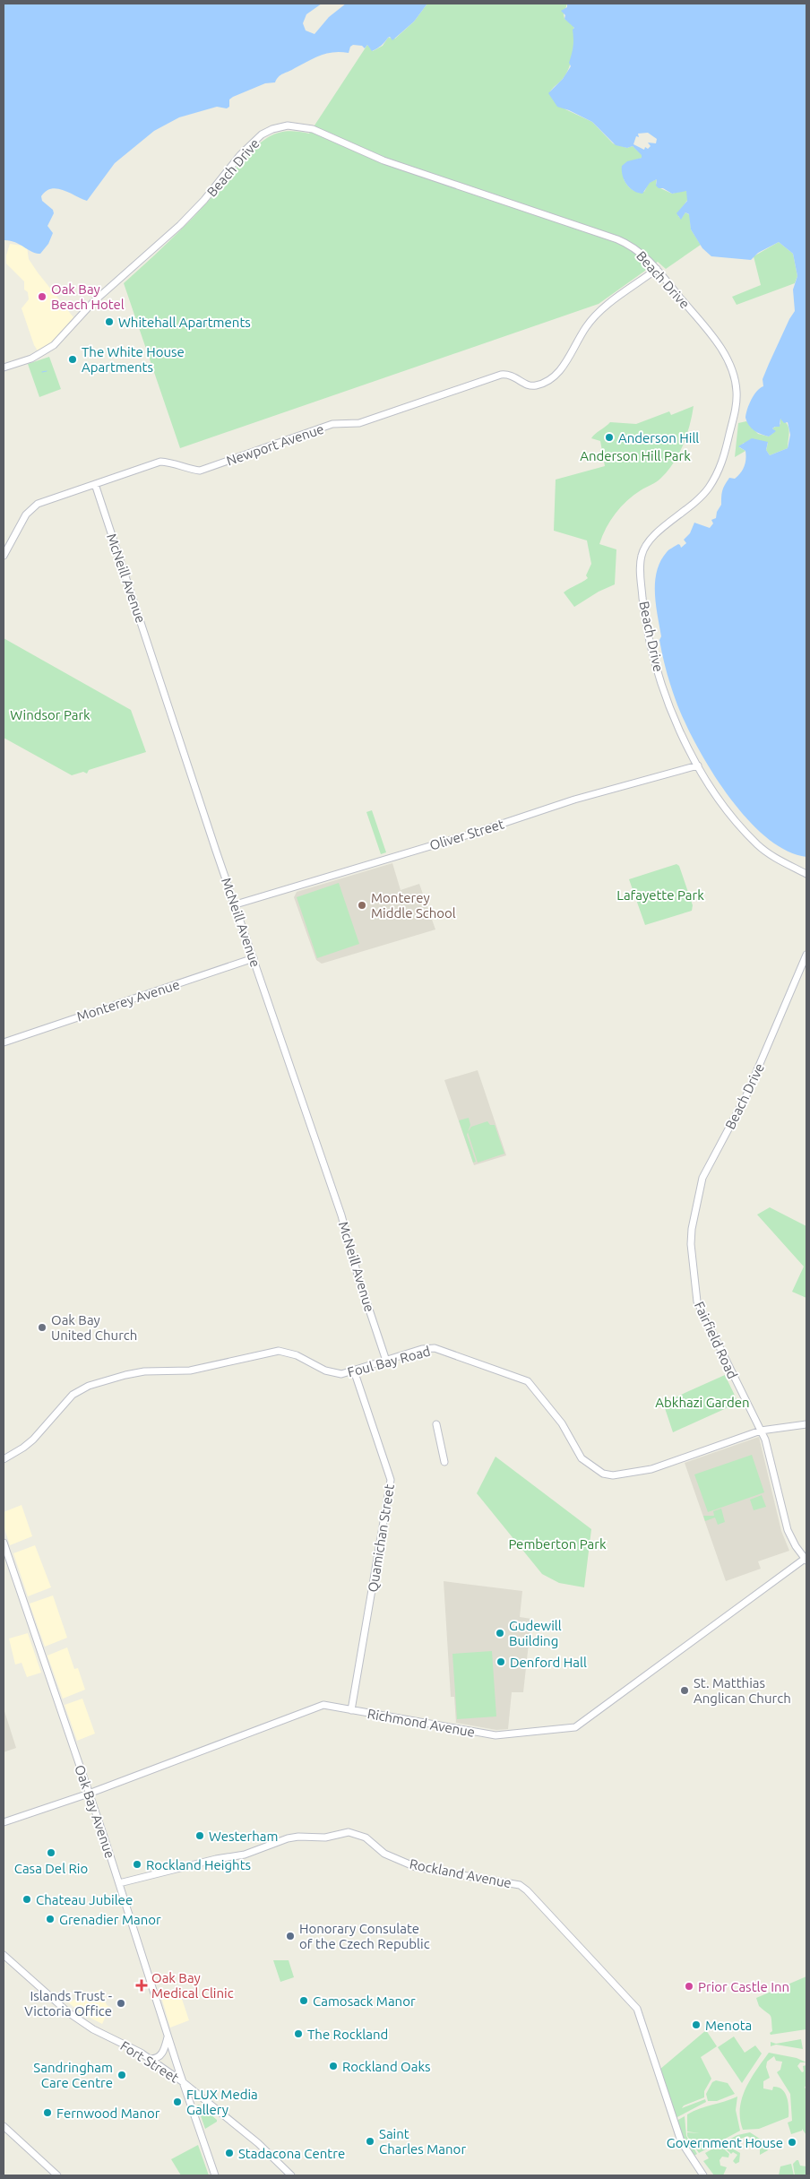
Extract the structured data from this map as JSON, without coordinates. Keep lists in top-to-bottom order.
{
  "streets": {
    "street": [
      "Beach Drive",
      "Newport Avenue",
      "McNeill Avenue",
      "Oliver Street",
      "Monterey Avenue",
      "Fairfield Road",
      "Foul Bay Road",
      "Quamichan Street",
      "Richmond Avenue",
      "Oak Bay Avenue",
      "Rockland Avenue",
      "Fort Street"
    ]
  },
  "crossings": [
    ["Beach Drive", "Newport Avenue"],
    ["Beach Drive", "Oliver Street"],
    ["Beach Drive", "Fairfield Road"],
    ["Newport Avenue", "McNeill Avenue"],
    ["McNeill Avenue", "Oliver Street"],
    ["McNeill Avenue", "Monterey Avenue"],
    ["McNeill Avenue", "Foul Bay Road"],
    ["Fairfield Road", "Foul Bay Road"],
    ["Fairfield Road", "Richmond Avenue"],
    ["Foul Bay Road", "Quamichan Street"],
    ["Quamichan Street", "Richmond Avenue"],
    ["Richmond Avenue", "Oak Bay Avenue"],
    ["Oak Bay Avenue", "Rockland Avenue"],
    ["Oak Bay Avenue", "Fort Street"]
  ],
  "parks": [
    "Anderson Hill Park",
    "Windsor Park",
    "Lafayette Park",
    "Abkhazi Garden",
    "Pemberton Park"
  ],
  "places": {
    "other": [
      "Oak Bay Beach Hotel",
      "Whitehall Apartments",
      "The White House Apartments",
      "Anderson Hill",
      "Monterey Middle School",
      "Oak Bay United Church",
      "Gudewill Building",
      "Denford Hall",
      "St. Matthias Anglican Church",
      "Westerham",
      "Casa Del Rio",
      "Rockland Heights",
      "Chateau Jubilee",
      "Grenadier Manor",
      "Honorary Consulate of the Czech Republic",
      "Prior Castle Inn",
      "Camosack Manor",
      "Islands Trust - Victoria Office",
      "Menota",
      "The Rockland",
      "Rockland Oaks",
      "Sandringham Care Centre",
      "FLUX Media Gallery",
      "Fernwood Manor",
      "Saint Charles Manor",
      "Government House",
      "Stadacona Centre"
    ],
    "health": ["Oak Bay Medical Clinic"]
  }
}
